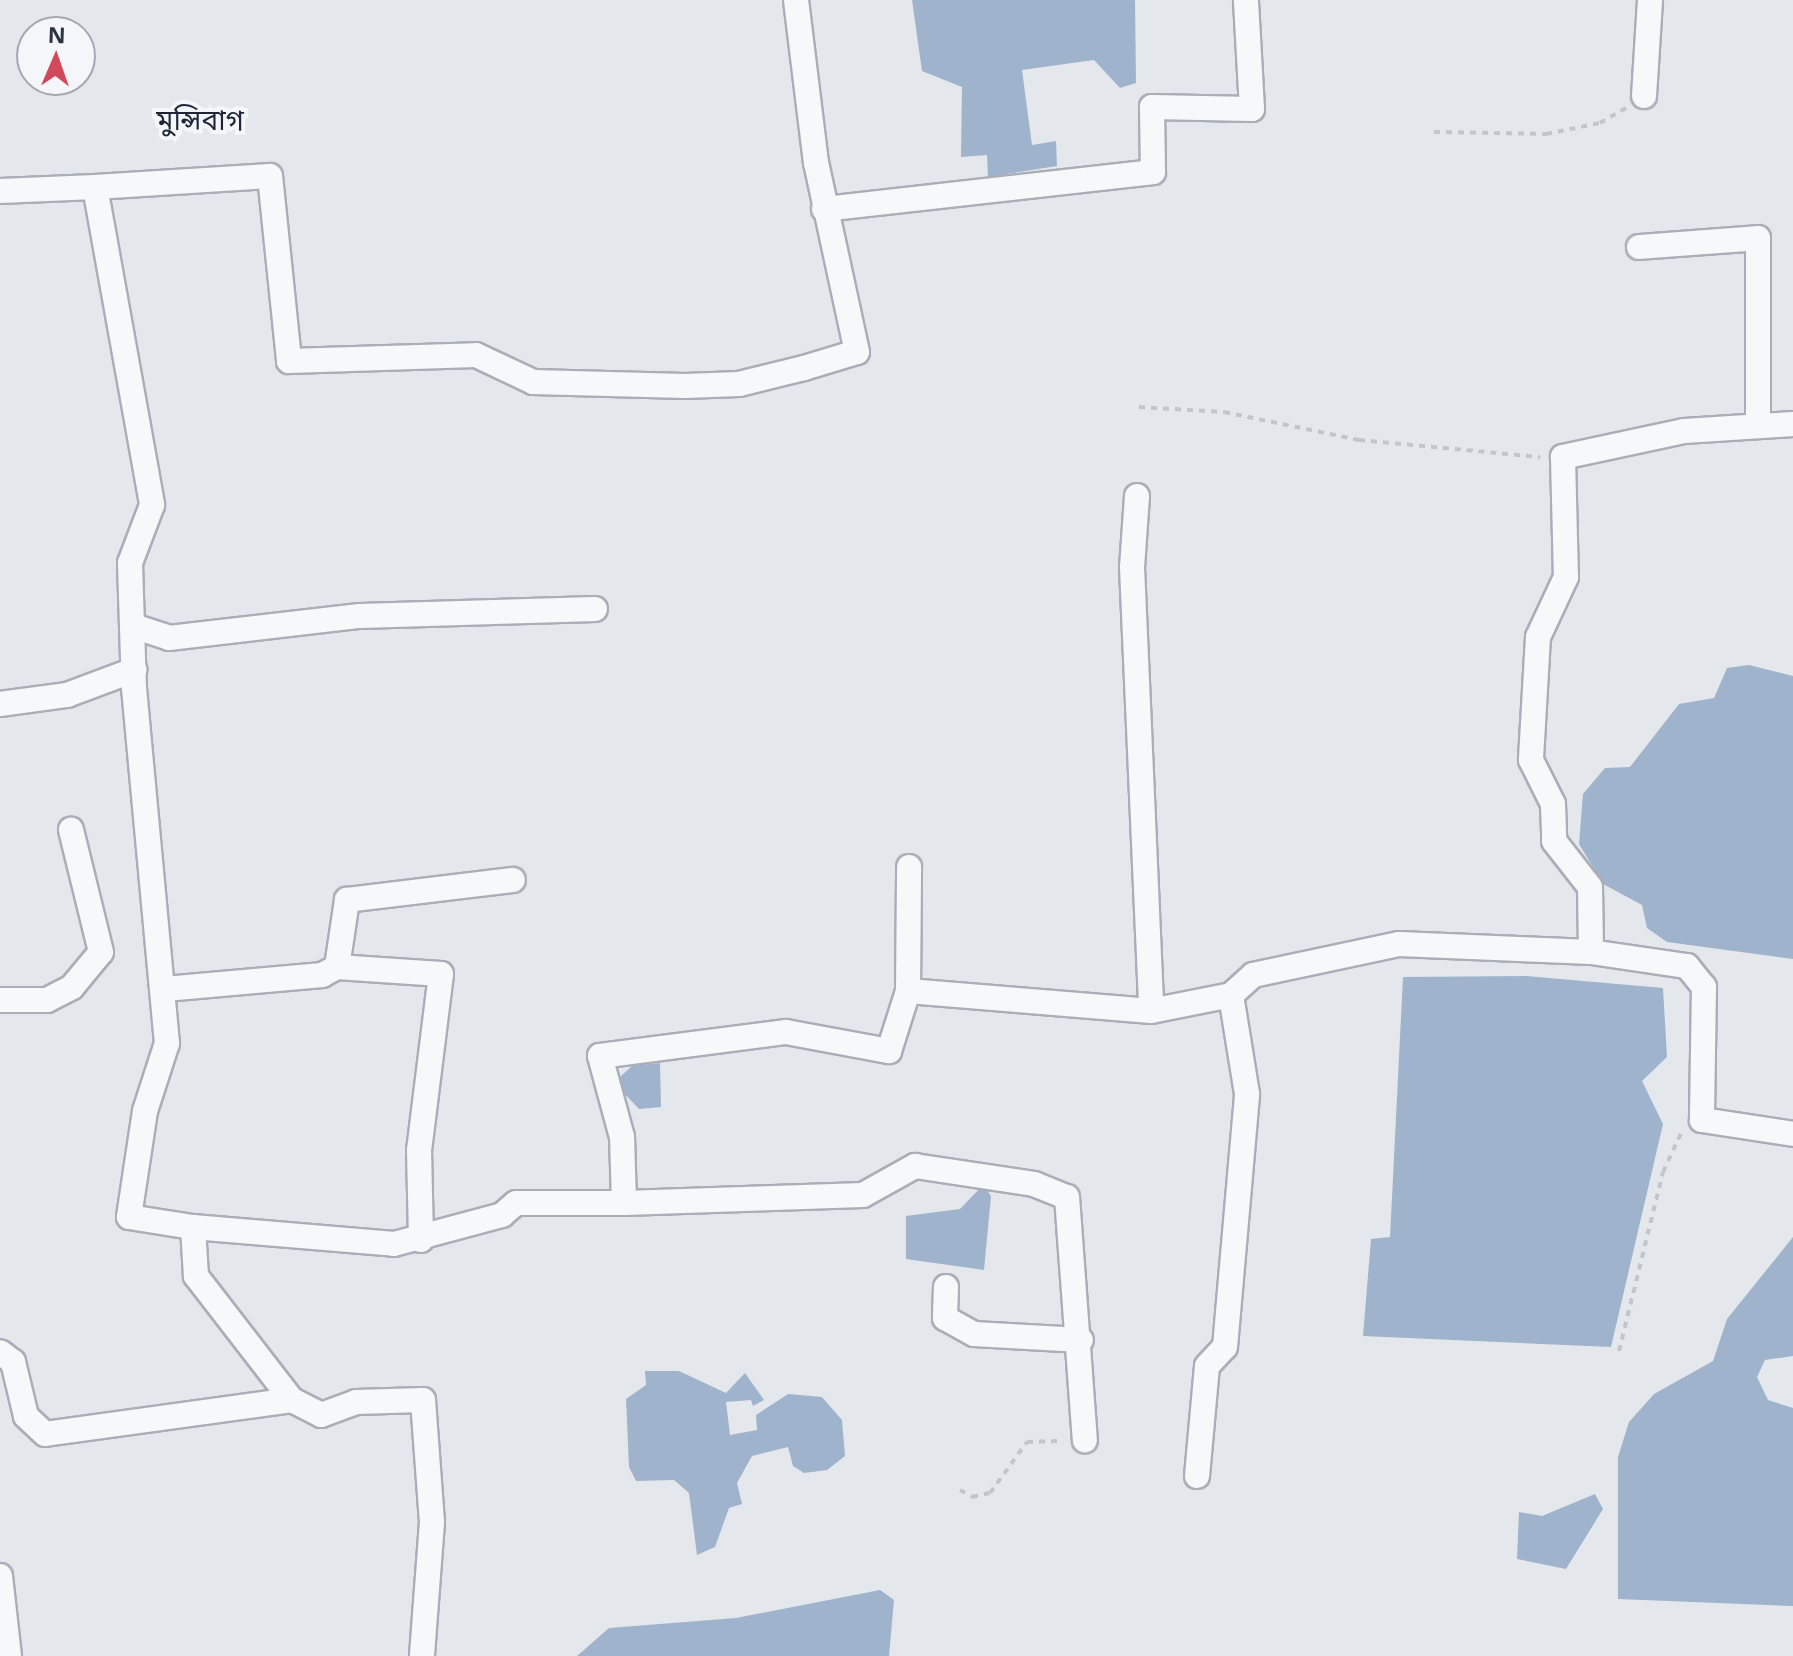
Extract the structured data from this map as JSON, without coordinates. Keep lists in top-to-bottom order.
{
  "districts": ["মুন্সিবাগ"],
  "north": "top"
}
